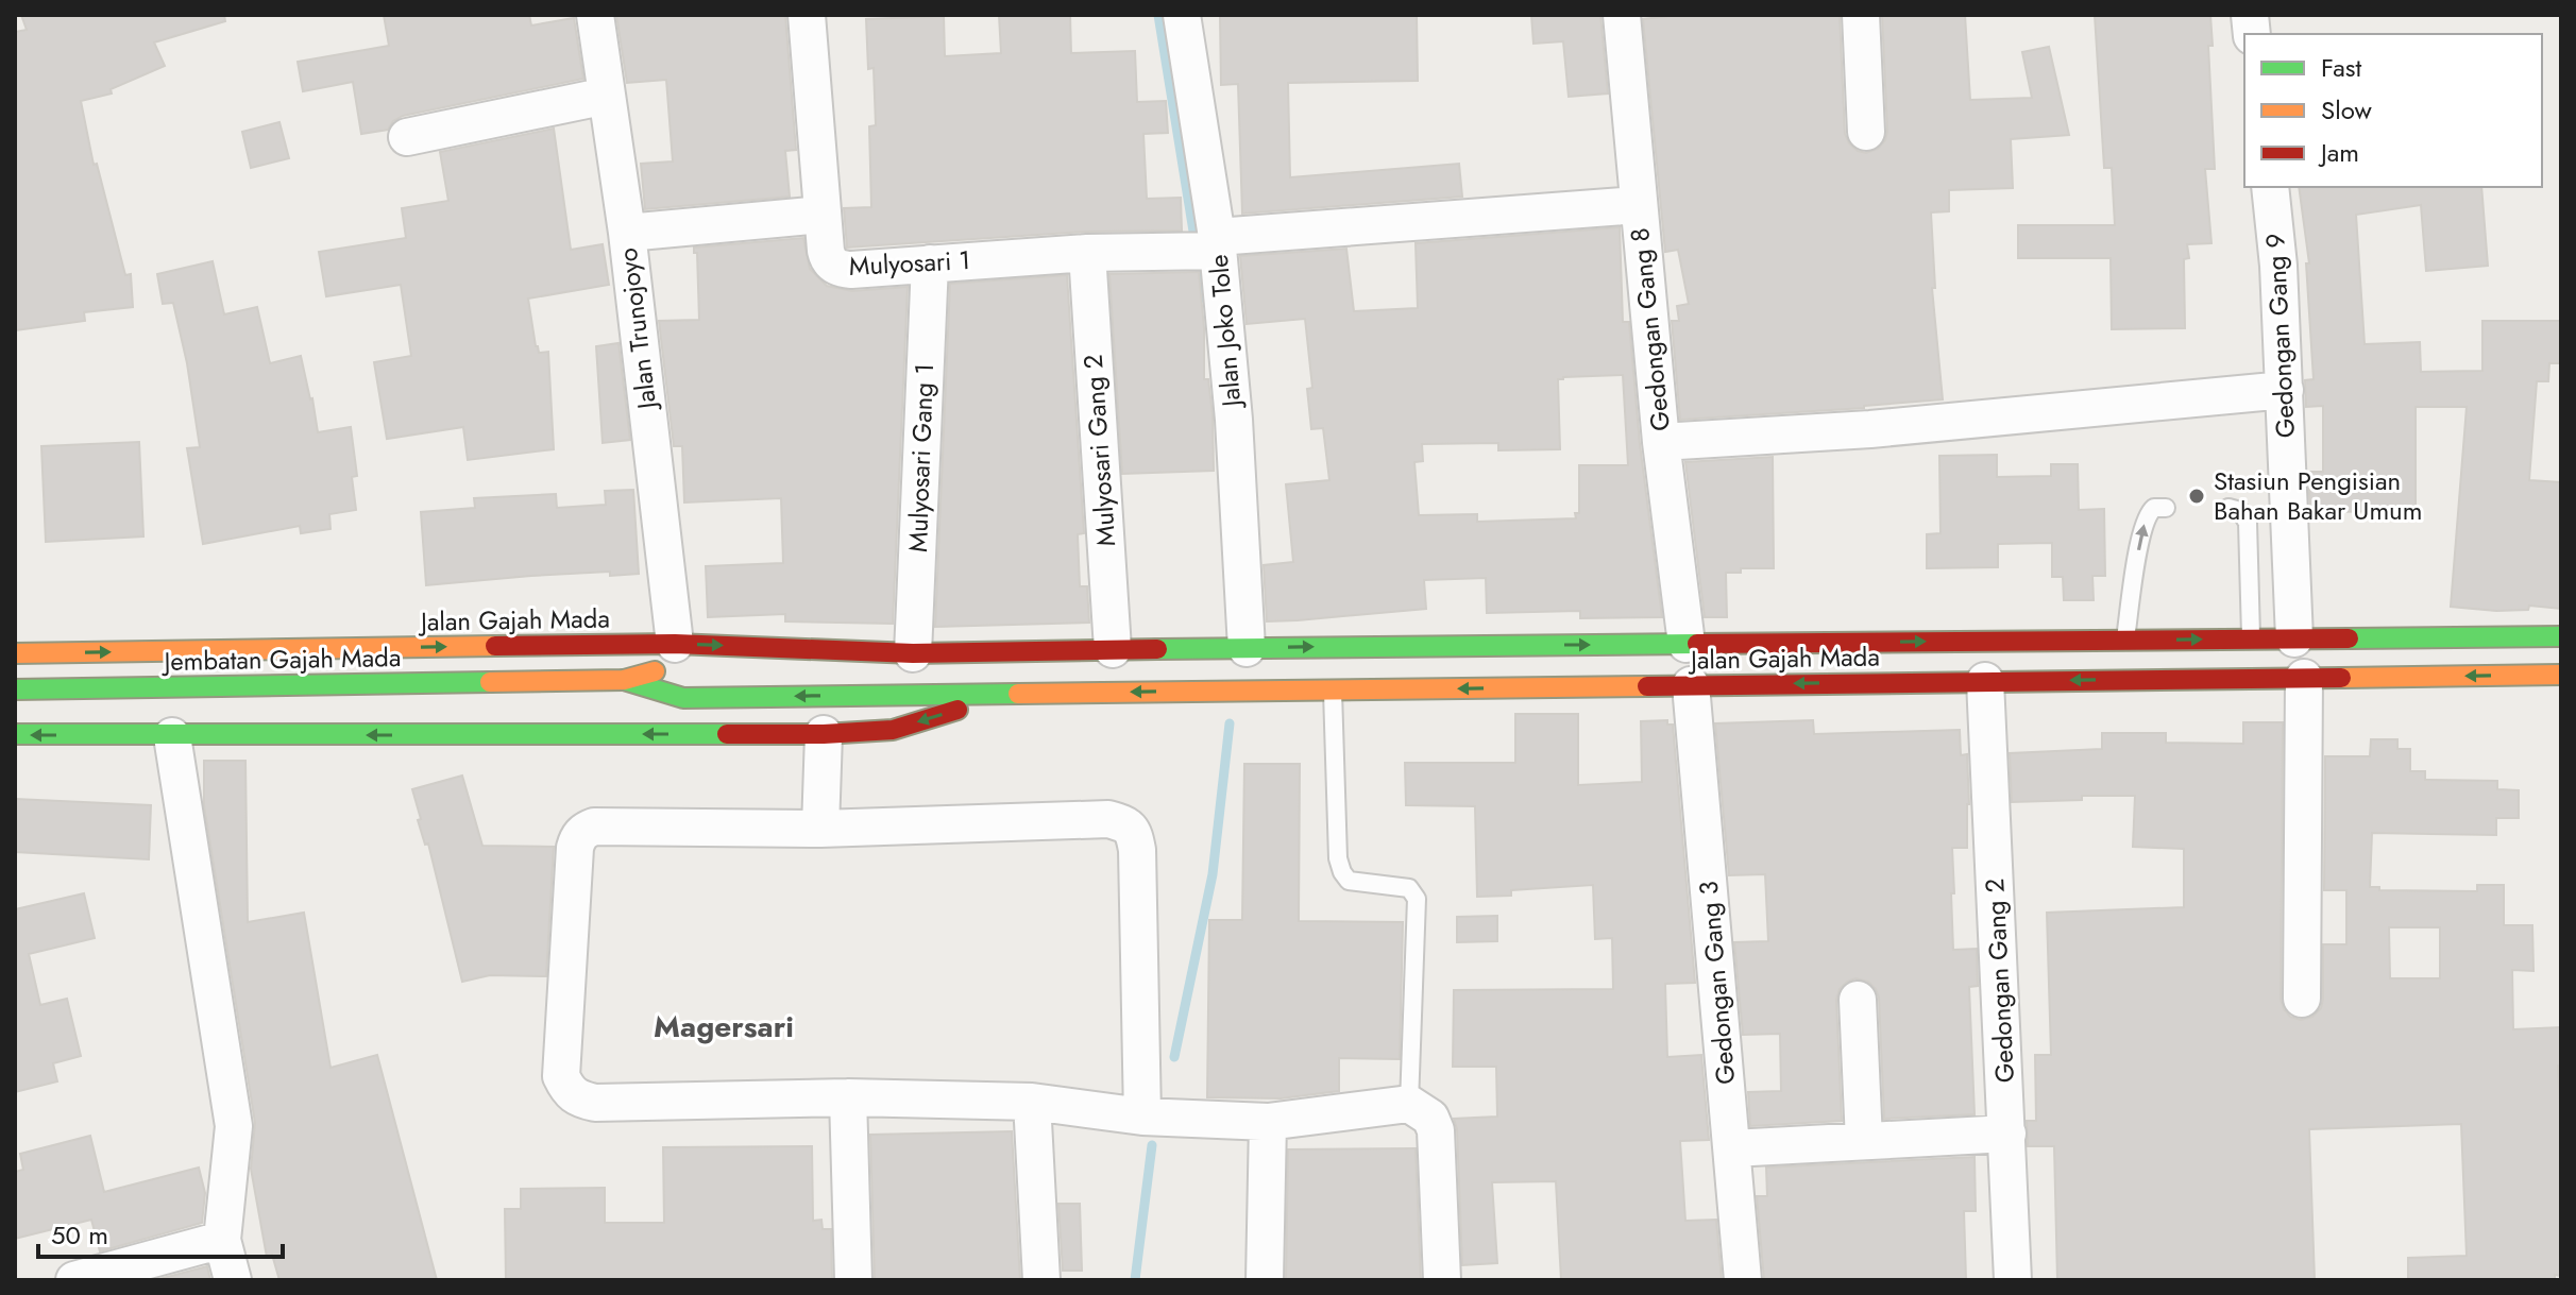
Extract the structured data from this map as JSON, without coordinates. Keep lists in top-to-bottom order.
{
  "streets": {
    "main road": ["Jalan Gajah Mada", "Jembatan Gajah Mada"],
    "street": [
      "Mulyosari 1",
      "Jalan Trunojoyo",
      "Gedongan Gang 8",
      "Jalan Joko Tole",
      "Gedongan Gang 9",
      "Mulyosari Gang 2",
      "Mulyosari Gang 1",
      "Gedongan Gang 2",
      "Gedongan Gang 3"
    ]
  },
  "crossings": [
    ["Mulyosari 1", "Gedongan Gang 8"],
    ["Mulyosari 1", "Jalan Joko Tole"],
    ["Mulyosari 1", "Mulyosari Gang 2"],
    ["Mulyosari 1", "Mulyosari Gang 1"],
    ["Jalan Trunojoyo", "Jalan Gajah Mada"],
    ["Gedongan Gang 8", "Jalan Gajah Mada"],
    ["Jalan Joko Tole", "Jalan Gajah Mada"],
    ["Gedongan Gang 9", "Jalan Gajah Mada"],
    ["Mulyosari Gang 2", "Jalan Gajah Mada"],
    ["Mulyosari Gang 1", "Jalan Gajah Mada"],
    ["Jalan Gajah Mada", "Jembatan Gajah Mada"],
    ["Jalan Gajah Mada", "Gedongan Gang 2"],
    ["Jalan Gajah Mada", "Gedongan Gang 3"]
  ],
  "districts": ["Magersari"],
  "places": ["Stasiun Pengisian Bahan Bakar Umum"],
  "legend": ["Fast", "Slow", "Jam"],
  "scale_bar": "50 m"
}
